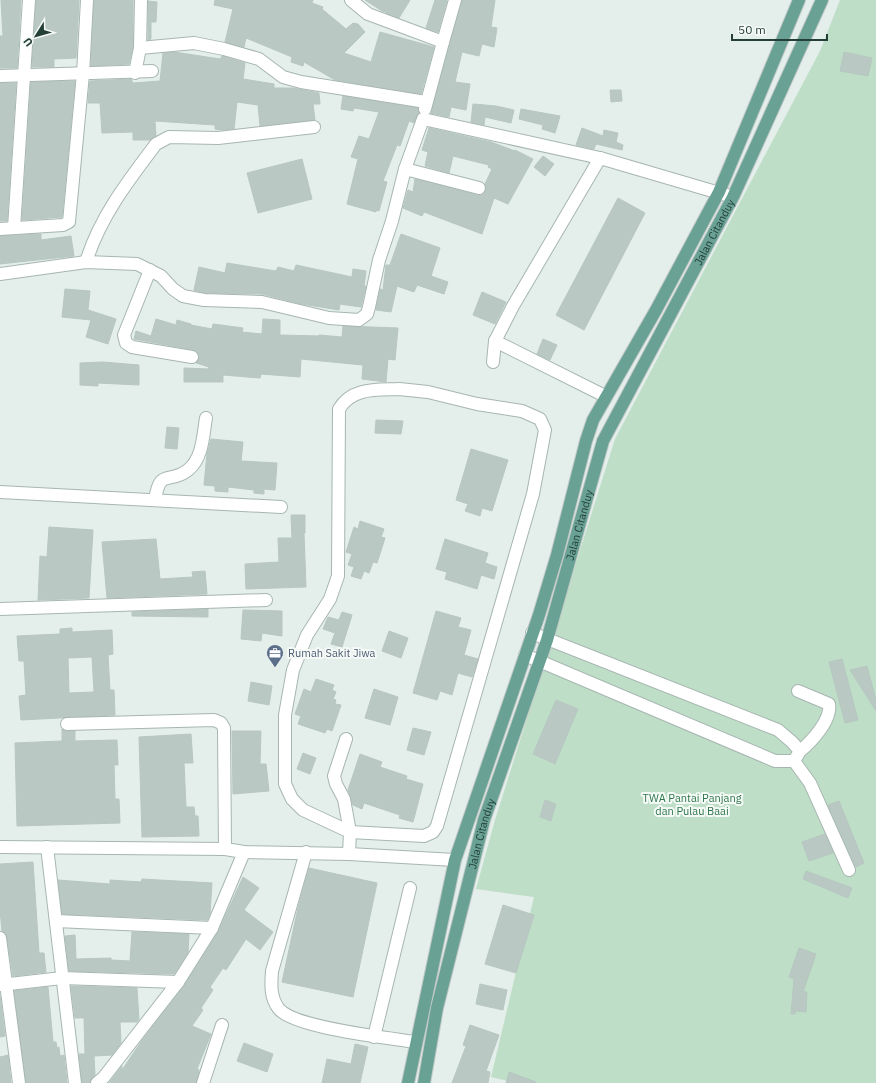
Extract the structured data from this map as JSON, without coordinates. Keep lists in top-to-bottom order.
{
  "streets": {
    "main road": ["Jalan Citanduy"]
  },
  "parks": ["TWA Pantai Panjang dan Pulau Baai"],
  "places": {
    "office": ["Rumah Sakit Jiwa"]
  },
  "scale_bar": "50 m",
  "north": "bottom left"
}
